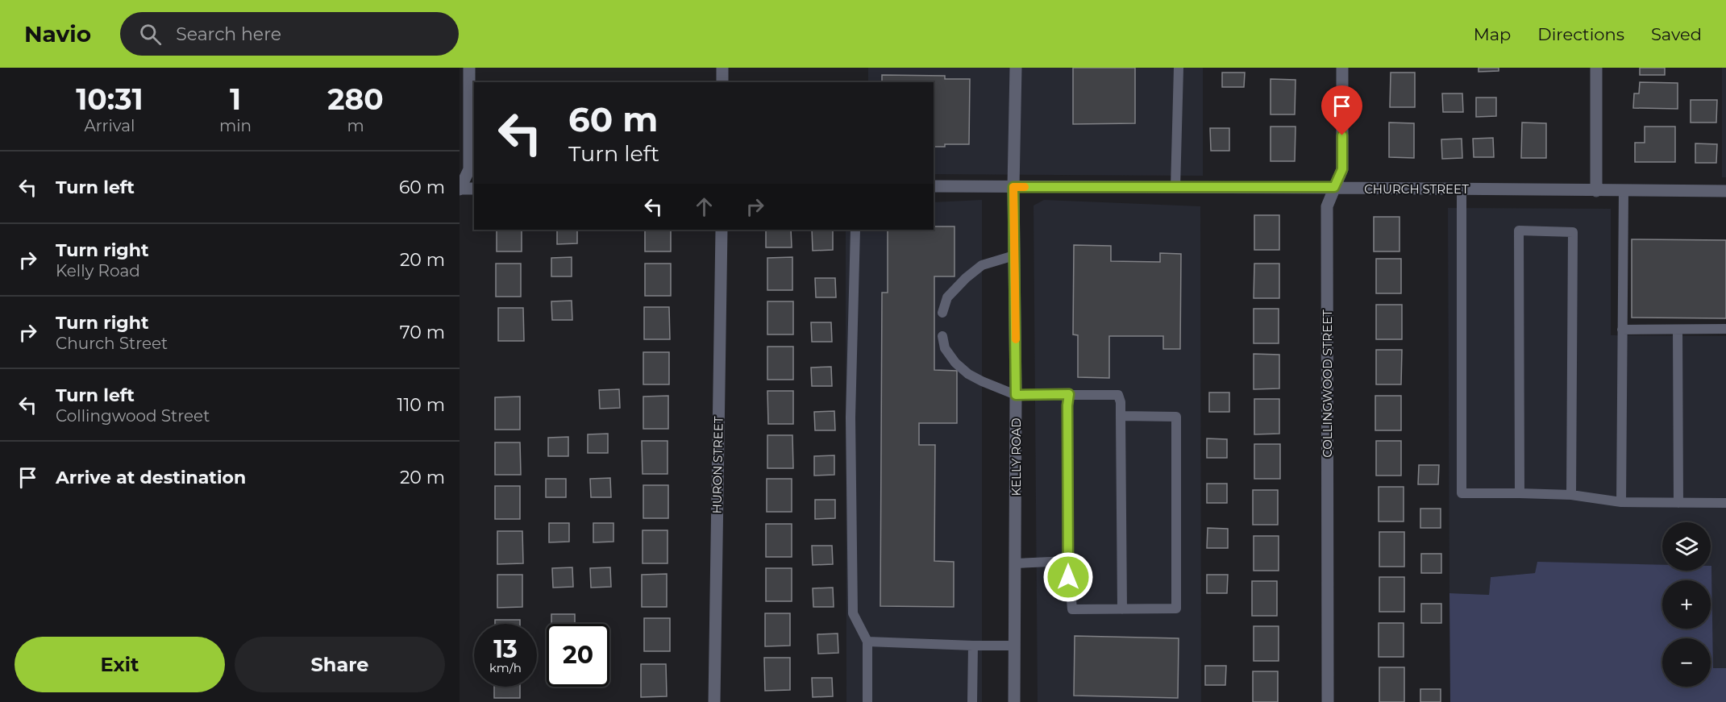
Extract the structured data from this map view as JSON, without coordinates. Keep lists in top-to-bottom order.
{
  "streets": {
    "street": [
      "CHURCH STREET",
      "COLLINGWOOD STREET",
      "KELLY ROAD",
      "HURON STREET"
    ]
  },
  "crossings": [
    ["CHURCH STREET", "COLLINGWOOD STREET"],
    ["CHURCH STREET", "KELLY ROAD"]
  ],
  "page": {
    "header": "Navio",
    "search": "Search here",
    "nav": ["Map", "Directions", "Saved"],
    "eta": [
      "10:31",
      "Arrival",
      "1",
      "min",
      "280",
      "m"
    ],
    "turn": ["60 m", "Turn left"],
    "list": [
      {
        "name": "Turn left",
        "value": "60 m"
      },
      {
        "name": "Turn right",
        "note": "Kelly Road",
        "value": "20 m"
      },
      {
        "name": "Turn right",
        "note": "Church Street",
        "value": "70 m"
      },
      {
        "name": "Turn left",
        "note": "Collingwood Street",
        "value": "110 m"
      },
      {
        "name": "Arrive at destination",
        "value": "20 m"
      }
    ],
    "map_buttons": ["+", "−"],
    "speed": "13 km/h",
    "limit": "20",
    "buttons": ["Exit", "Share"]
  }
}
